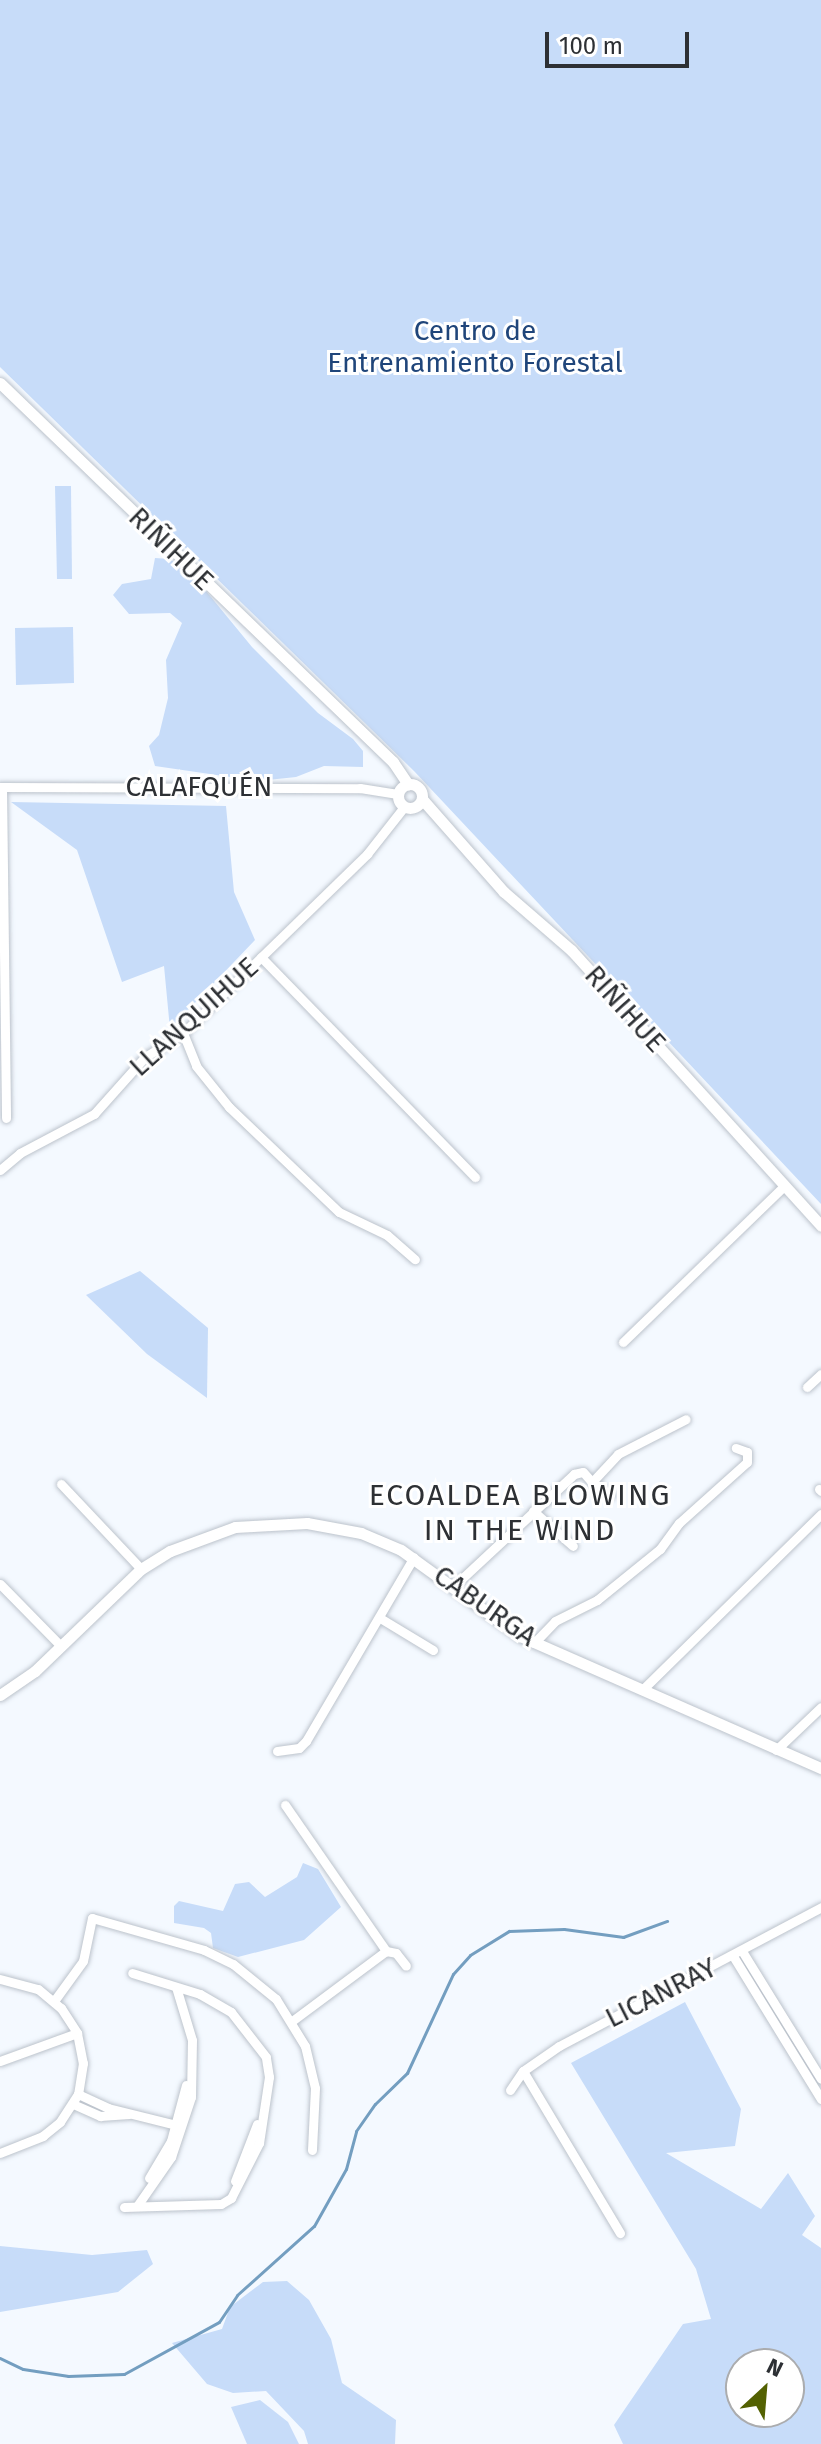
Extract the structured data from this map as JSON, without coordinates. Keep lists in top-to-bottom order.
{
  "streets": {
    "street": [
      "RIÑIHUE",
      "CALAFQUÉN",
      "LLANQUIHUE",
      "CABURGA",
      "LICANRAY"
    ]
  },
  "crossings": [
    ["RIÑIHUE", "CALAFQUÉN"],
    ["RIÑIHUE", "LLANQUIHUE"],
    ["CALAFQUÉN", "LLANQUIHUE"]
  ],
  "districts": ["ECOALDEA BLOWING IN THE WIND"],
  "parks": ["Centro de Entrenamiento Forestal"],
  "scale_bar": "100 m",
  "north": "top right"
}
